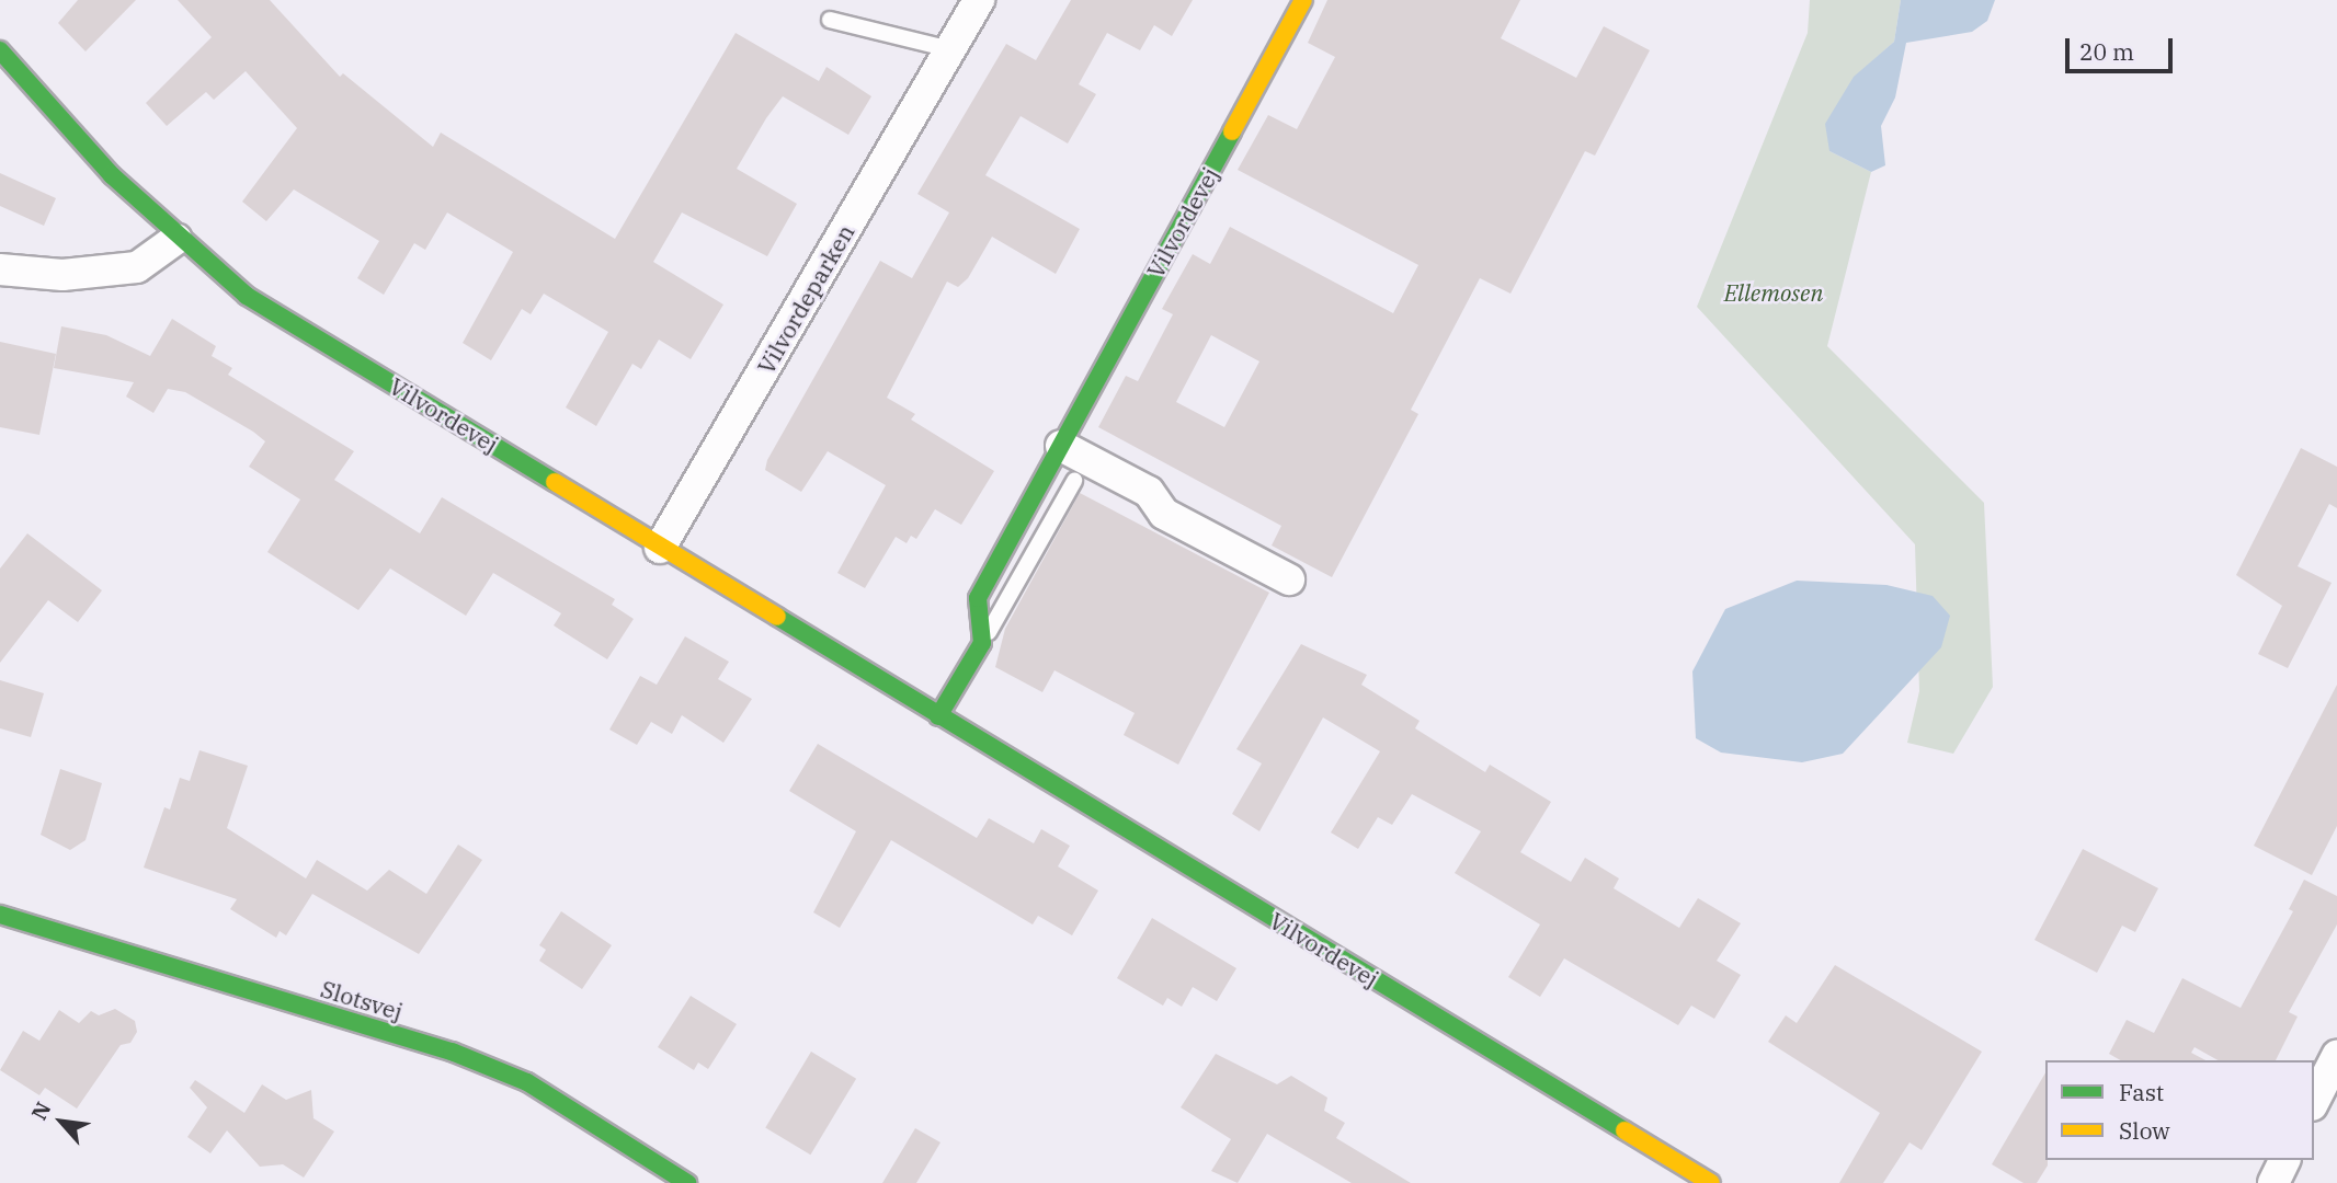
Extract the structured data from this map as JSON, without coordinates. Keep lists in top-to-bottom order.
{
  "streets": {
    "street": ["Vilvordevej", "Vilvordeparken", "Slotsvej"]
  },
  "crossings": [
    ["Vilvordevej", "Vilvordeparken"]
  ],
  "parks": ["Ellemosen"],
  "legend": ["Fast", "Slow"],
  "scale_bar": "20 m",
  "north": "top left"
}
